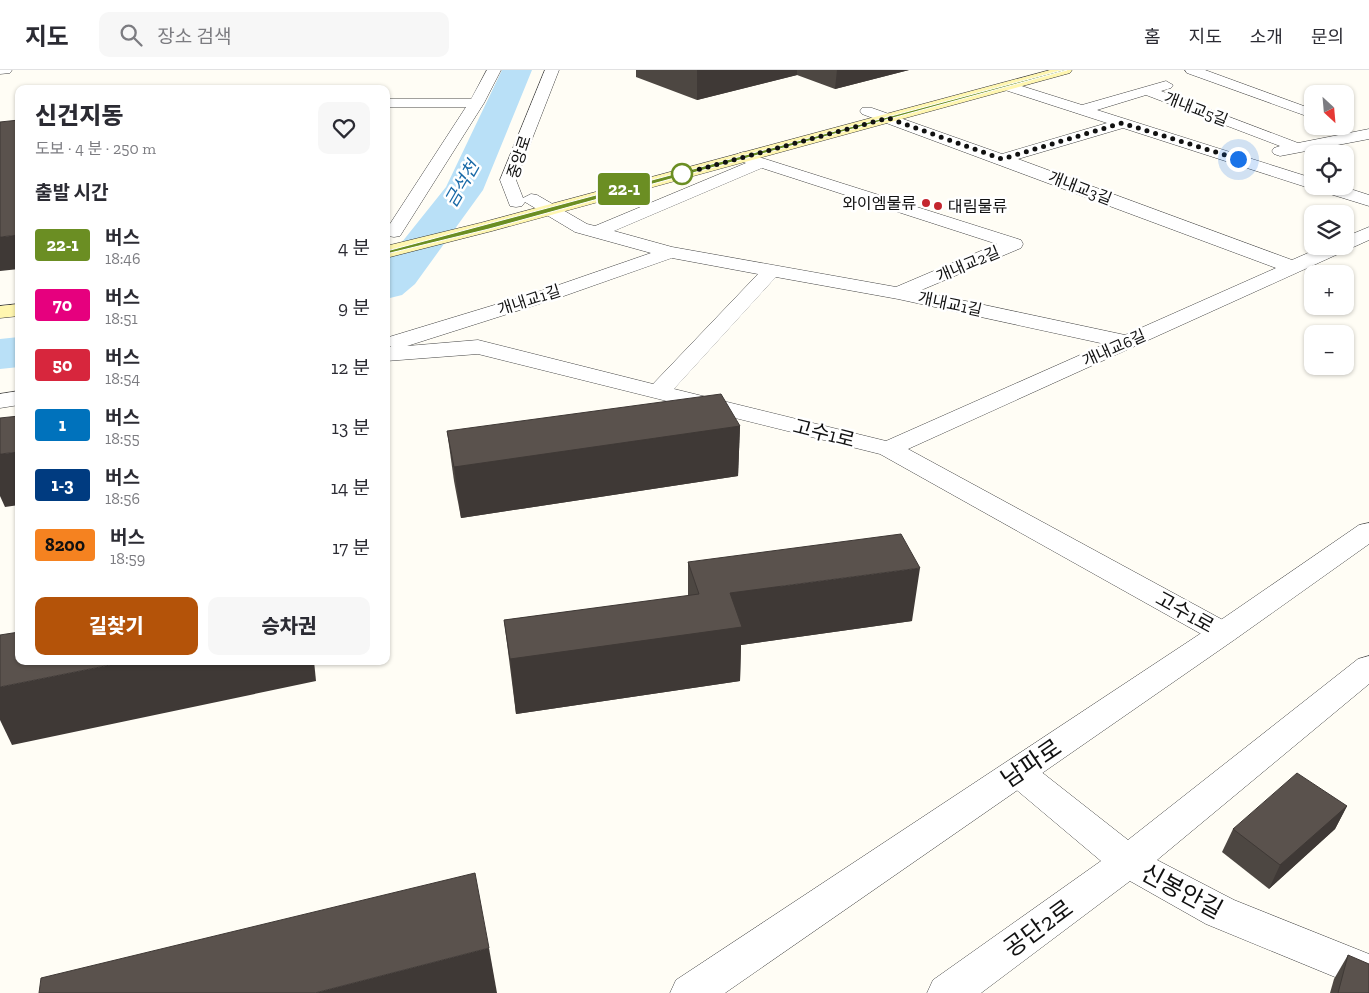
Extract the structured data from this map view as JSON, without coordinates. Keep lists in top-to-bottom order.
{
  "streets": {
    "street": [
      "개내교5길",
      "중앙로",
      "개내교3길",
      "개내교2길",
      "개내교1길",
      "개내교6길",
      "고수1로",
      "남파로",
      "신봉안길",
      "공단2로"
    ]
  },
  "crossings": [
    ["중앙로", "개내교1길"],
    ["개내교3길", "개내교6길"],
    ["개내교2길", "개내교1길"],
    ["개내교1길", "개내교6길"],
    ["개내교6길", "고수1로"],
    ["고수1로", "남파로"],
    ["남파로", "신봉안길"],
    ["신봉안길", "공단2로"]
  ],
  "water": ["금석천"],
  "places": ["와이엠물류", "대림물류"],
  "lines": ["bus line 22-1"],
  "north": "bottom right",
  "page": {
    "header": "지도",
    "search": "장소 검색",
    "nav": [
      "홈",
      "지도",
      "소개",
      "문의"
    ],
    "on_map": "22-1",
    "map_buttons": ["+", "−"],
    "heading": [
      ["신건지동", "도보 · 4 분 · 250 m"],
      "출발 시간"
    ],
    "list": [
      {
        "mark": "22-1",
        "name": "버스",
        "note": "18:46",
        "value": "4 분"
      },
      {
        "mark": "70",
        "name": "버스",
        "note": "18:51",
        "value": "9 분"
      },
      {
        "mark": "50",
        "name": "버스",
        "note": "18:54",
        "value": "12 분"
      },
      {
        "mark": "1",
        "name": "버스",
        "note": "18:55",
        "value": "13 분"
      },
      {
        "mark": "1-3",
        "name": "버스",
        "note": "18:56",
        "value": "14 분"
      },
      {
        "mark": "8200",
        "name": "버스",
        "note": "18:59",
        "value": "17 분"
      }
    ],
    "buttons": ["길찾기", "승차권"]
  }
}
